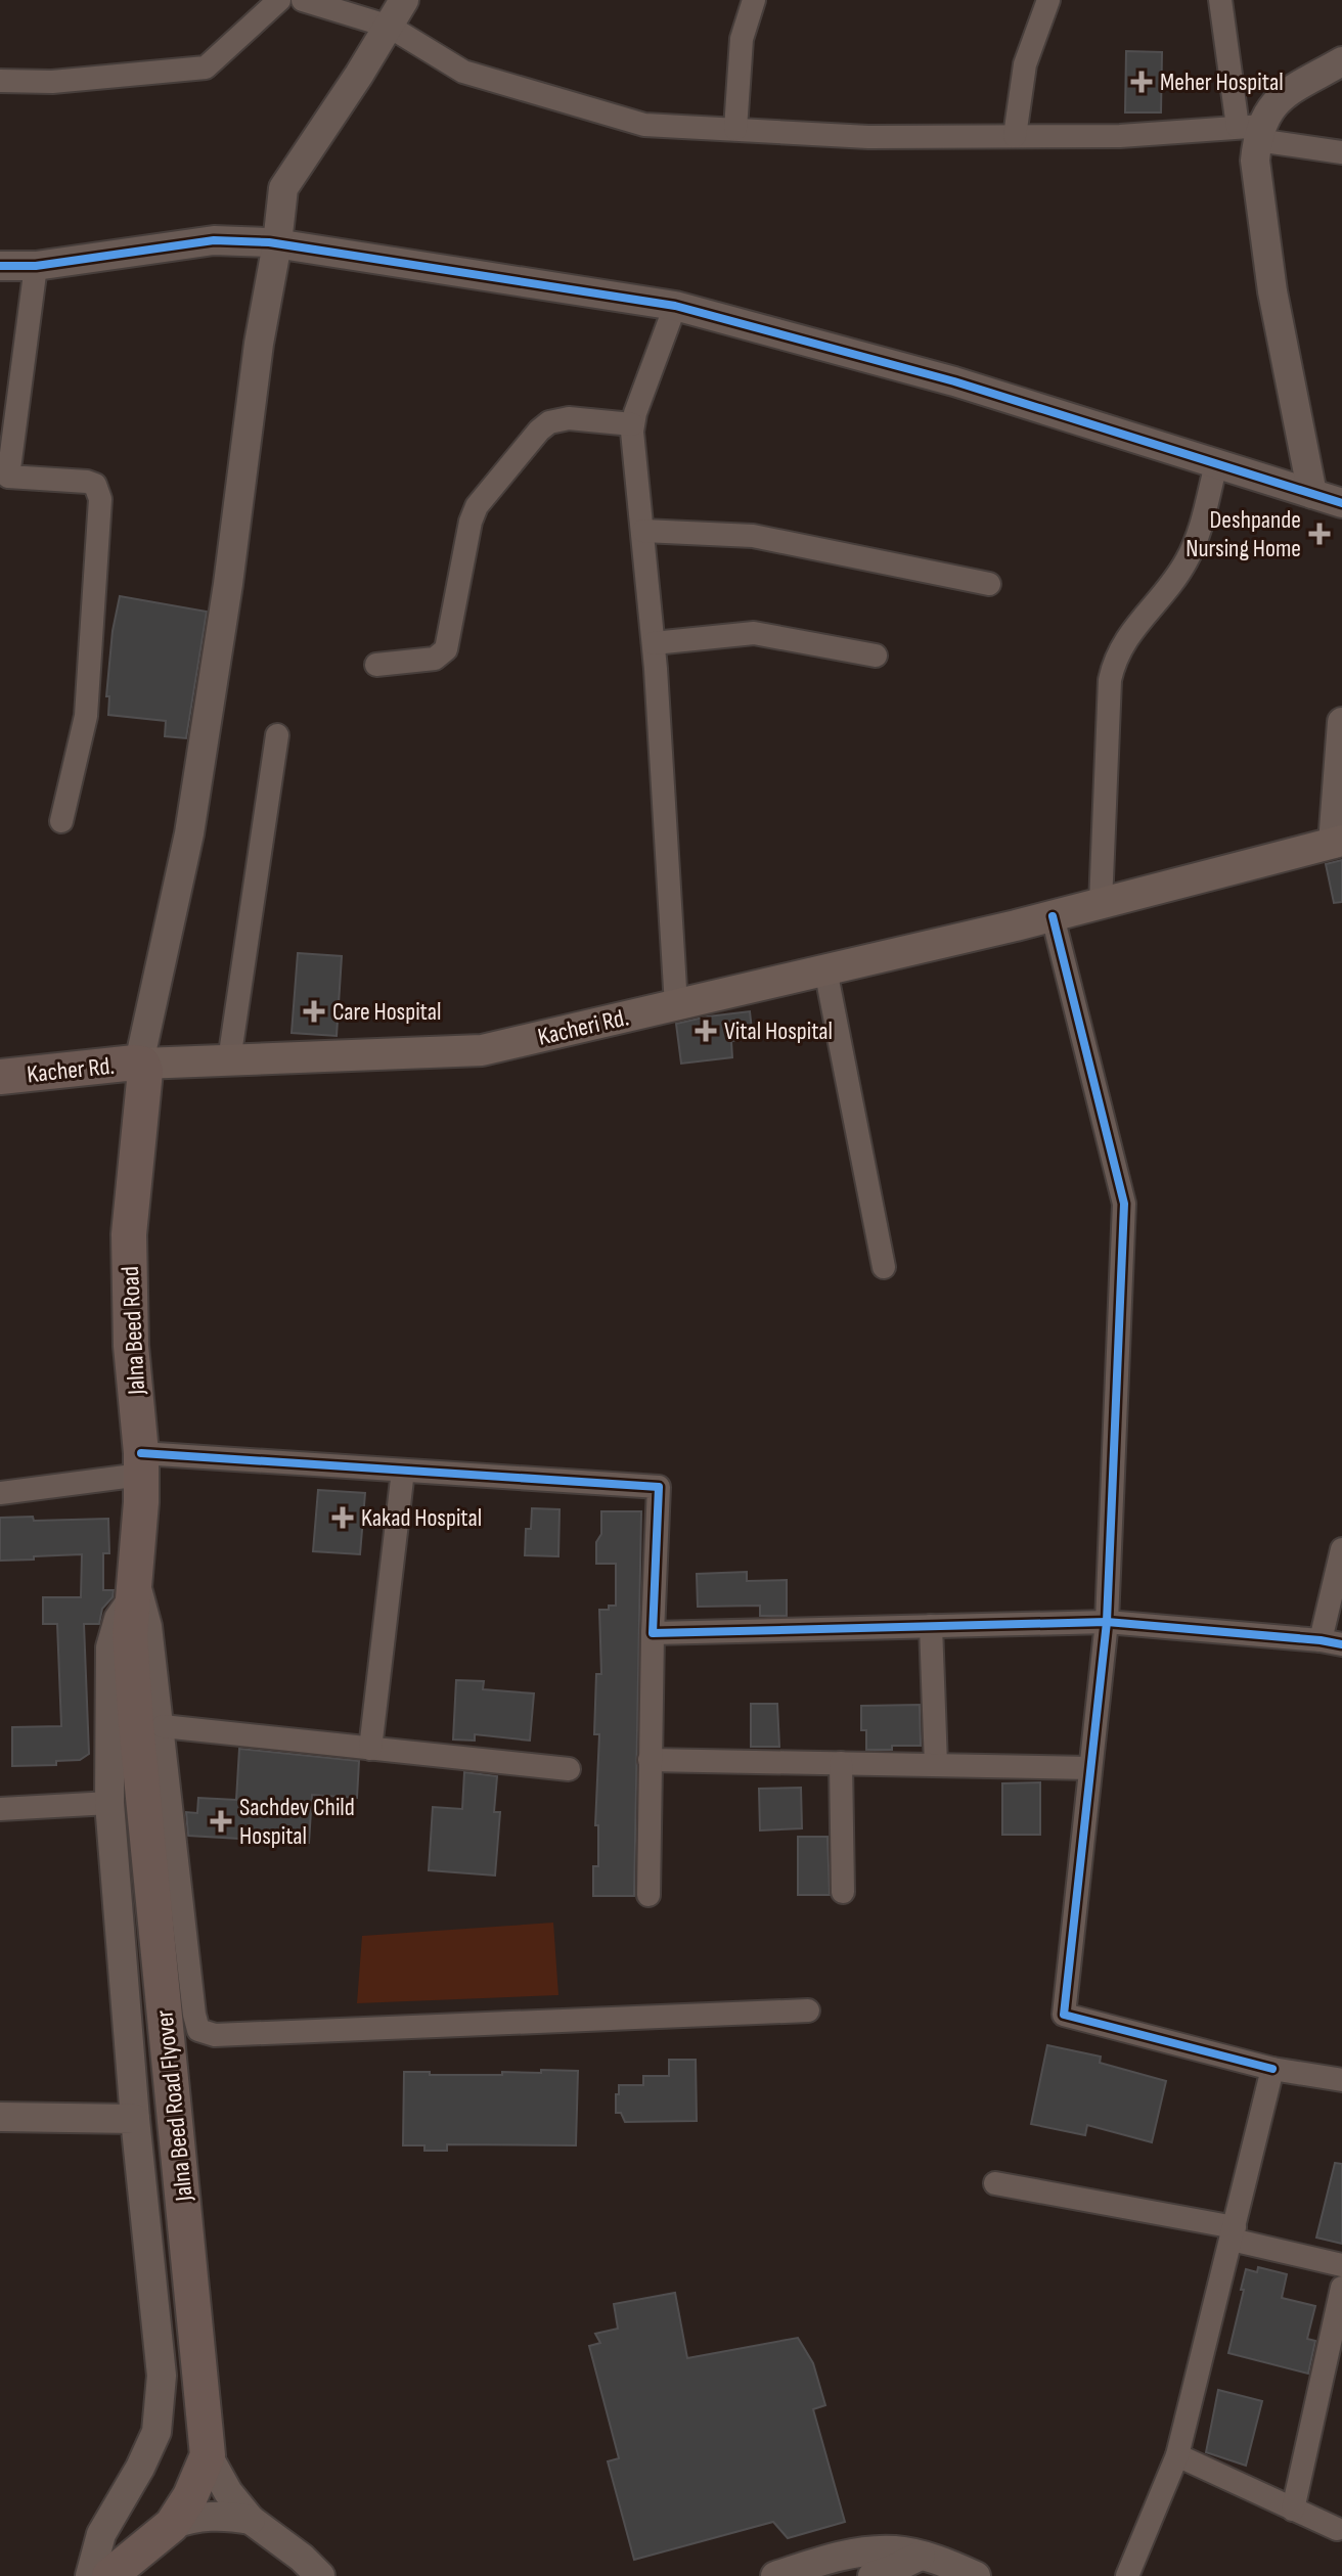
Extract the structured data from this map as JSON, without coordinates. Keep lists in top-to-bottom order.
{
  "streets": {
    "main road": [
      "Kacheri Rd.",
      "Kacher Rd.",
      "Jalna Beed Road",
      "Jalna Beed Road Flyover"
    ]
  },
  "crossings": [
    ["Kacheri Rd.", "Kacher Rd."],
    ["Kacheri Rd.", "Jalna Beed Road"],
    ["Kacher Rd.", "Jalna Beed Road"],
    ["Jalna Beed Road", "Jalna Beed Road Flyover"]
  ],
  "places": {
    "health": [
      "Meher Hospital",
      "Deshpande Nursing Home",
      "Care Hospital",
      "Vital Hospital",
      "Kakad Hospital",
      "Sachdev Child Hospital"
    ]
  }
}
